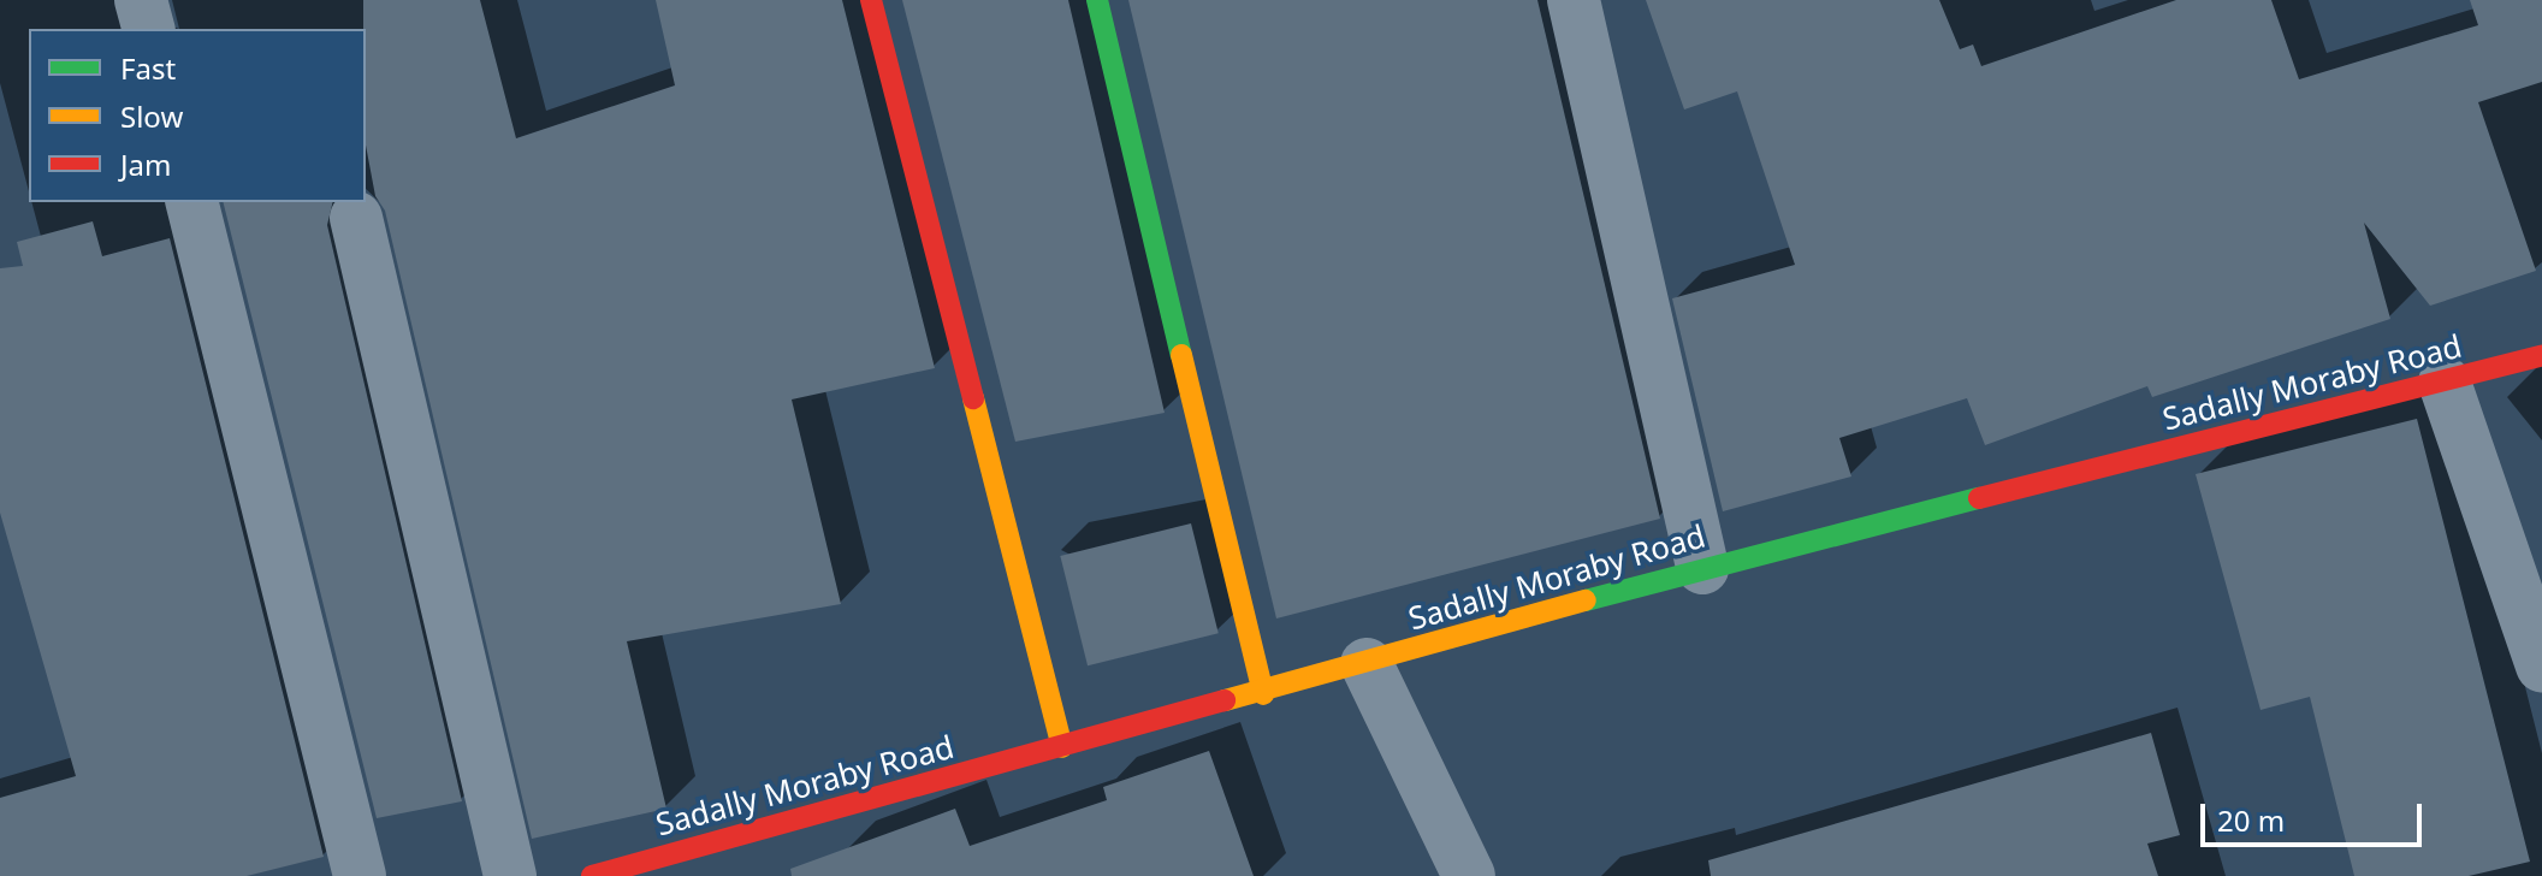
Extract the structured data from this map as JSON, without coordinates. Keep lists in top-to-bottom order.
{
  "streets": {
    "street": ["Sadally Moraby Road"]
  },
  "legend": ["Fast", "Slow", "Jam"],
  "scale_bar": "20 m"
}
